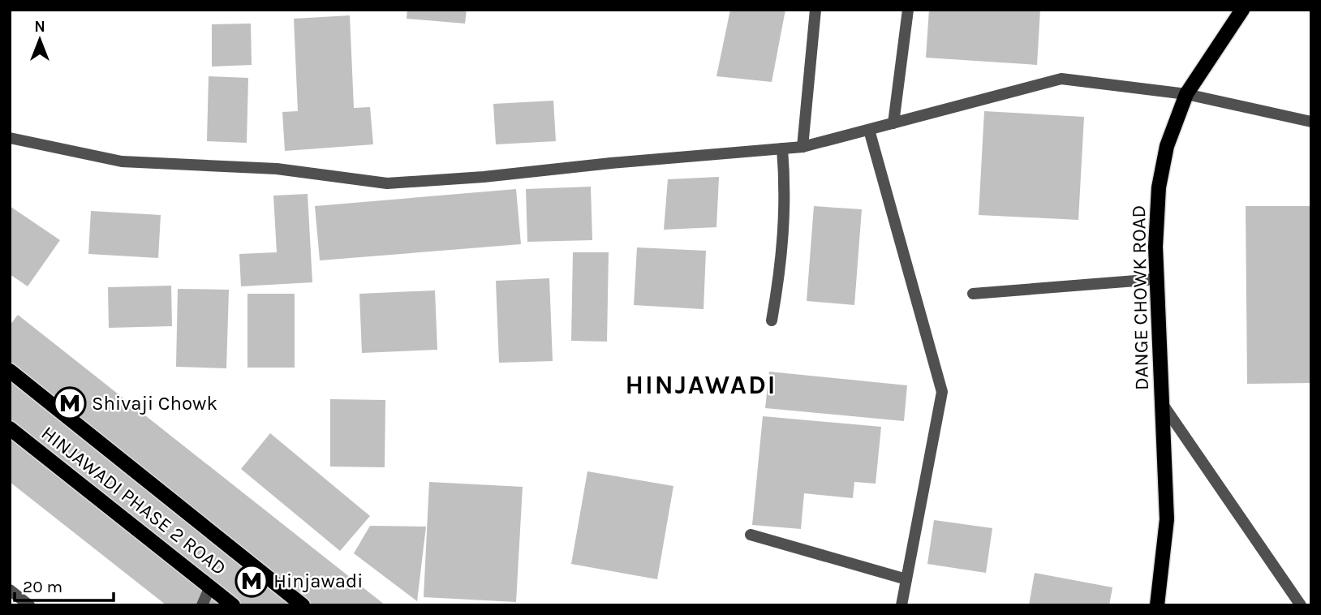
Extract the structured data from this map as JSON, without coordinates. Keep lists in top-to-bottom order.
{
  "streets": {
    "main road": ["DANGE CHOWK ROAD", "HINJAWADI PHASE 2 ROAD"]
  },
  "districts": ["HINJAWADI"],
  "places": {
    "metro station": ["Shivaji Chowk", "Hinjawadi"]
  },
  "scale_bar": "20 m",
  "north": "top"
}
